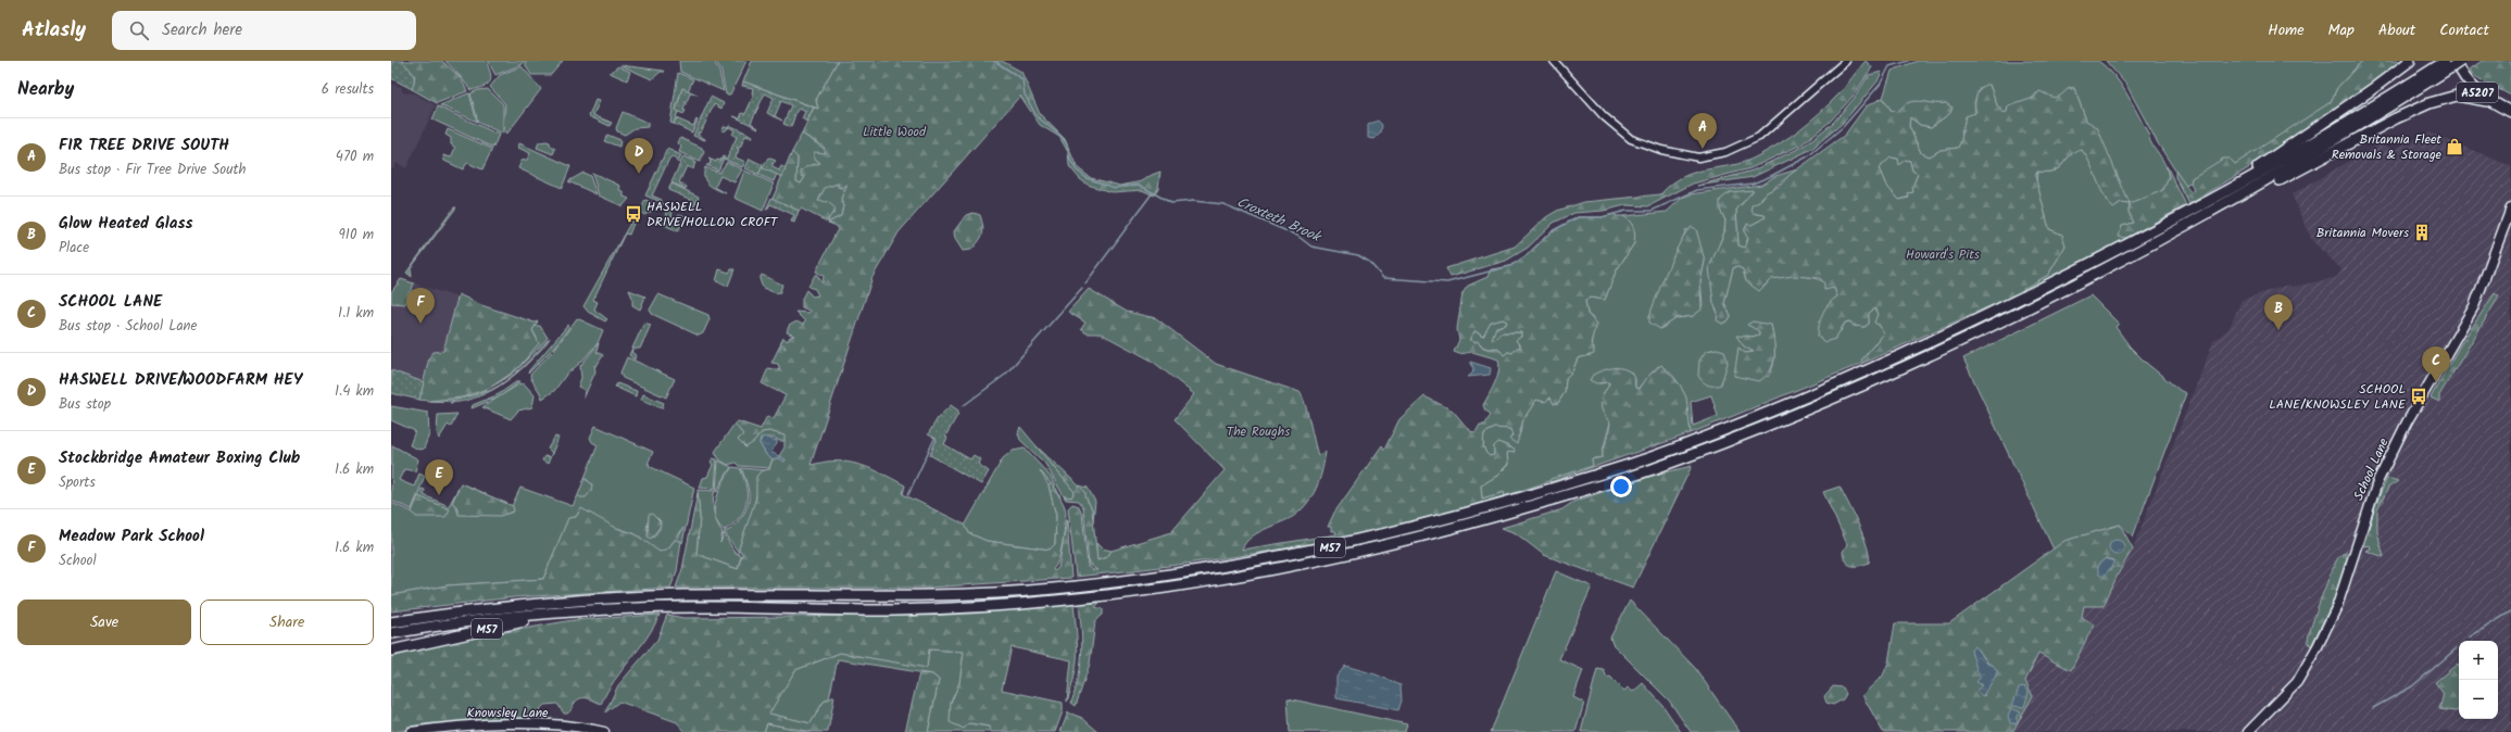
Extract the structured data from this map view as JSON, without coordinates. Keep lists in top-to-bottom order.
{
  "streets": {
    "highway": ["A5207", "M57"],
    "main road": ["School Lane", "Knowsley Lane"]
  },
  "crossings": [
    ["A5207", "M57"]
  ],
  "water": ["Croxteth Brook"],
  "parks": ["Little Wood", "Howard's Pits", "The Roughs"],
  "places": {
    "shop": ["Britannia Fleet Removals & Storage"],
    "bus stop": ["HASWELL DRIVE/HOLLOW CROFT", "SCHOOL LANE/KNOWSLEY LANE"],
    "building": ["Britannia Movers"]
  },
  "page": {
    "header": "Atlasly",
    "search": "Search here",
    "nav": [
      "Home",
      "Map",
      "About",
      "Contact"
    ],
    "heading": ["Nearby", "6 results"],
    "pins": [
      "A",
      "D",
      "F",
      "B",
      "C",
      "E"
    ],
    "list": [
      {
        "mark": "A",
        "name": "FIR TREE DRIVE SOUTH",
        "note": "Bus stop · Fir Tree Drive South",
        "value": "470 m"
      },
      {
        "mark": "B",
        "name": "Glow Heated Glass",
        "note": "Place",
        "value": "910 m"
      },
      {
        "mark": "C",
        "name": "SCHOOL LANE",
        "note": "Bus stop · School Lane",
        "value": "1.1 km"
      },
      {
        "mark": "D",
        "name": "HASWELL DRIVE/WOODFARM HEY",
        "note": "Bus stop",
        "value": "1.4 km"
      },
      {
        "mark": "E",
        "name": "Stockbridge Amateur Boxing Club",
        "note": "Sports",
        "value": "1.6 km"
      },
      {
        "mark": "F",
        "name": "Meadow Park School",
        "note": "School",
        "value": "1.6 km"
      }
    ],
    "buttons": ["Save", "Share"],
    "map_buttons": ["+", "−"]
  }
}
